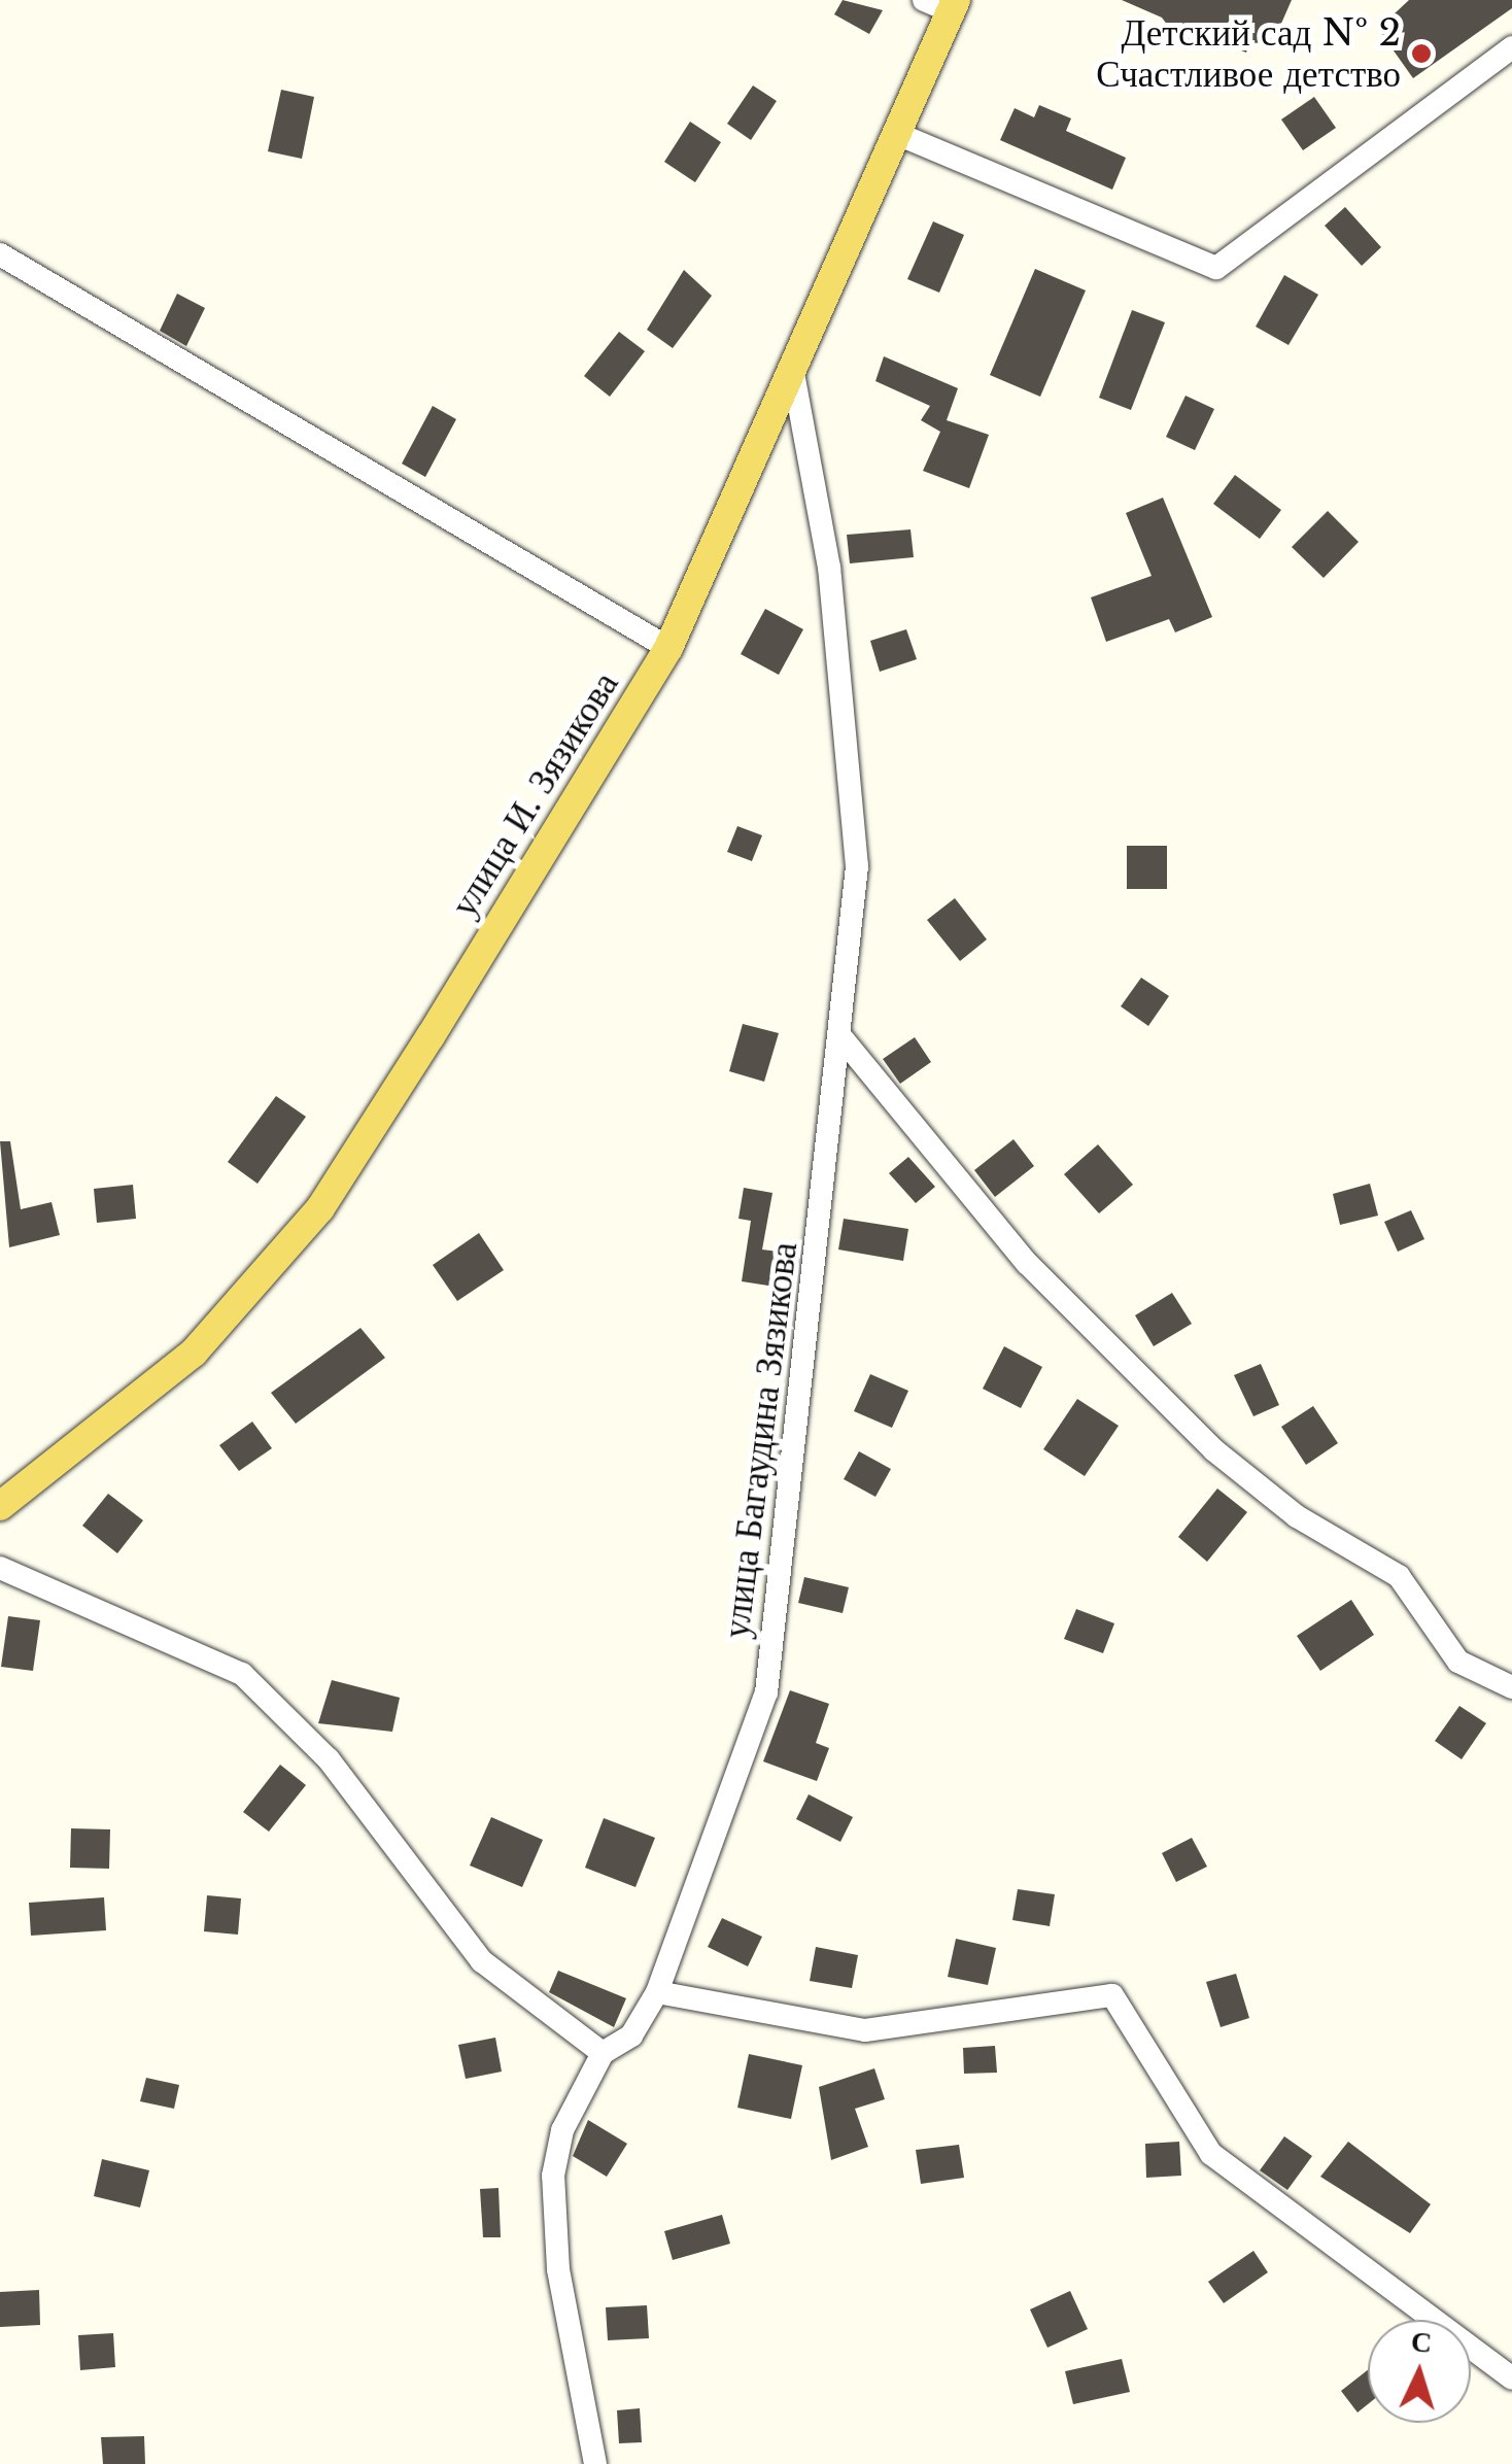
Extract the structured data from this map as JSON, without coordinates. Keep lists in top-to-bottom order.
{
  "streets": {
    "main road": ["улица И. Зязикова"],
    "street": ["улица Багаудина Зязикова"]
  },
  "crossings": [
    ["улица И. Зязикова", "улица Багаудина Зязикова"]
  ],
  "places": ["Детский сад № 2 Счастливое детство"],
  "north": "top"
}
